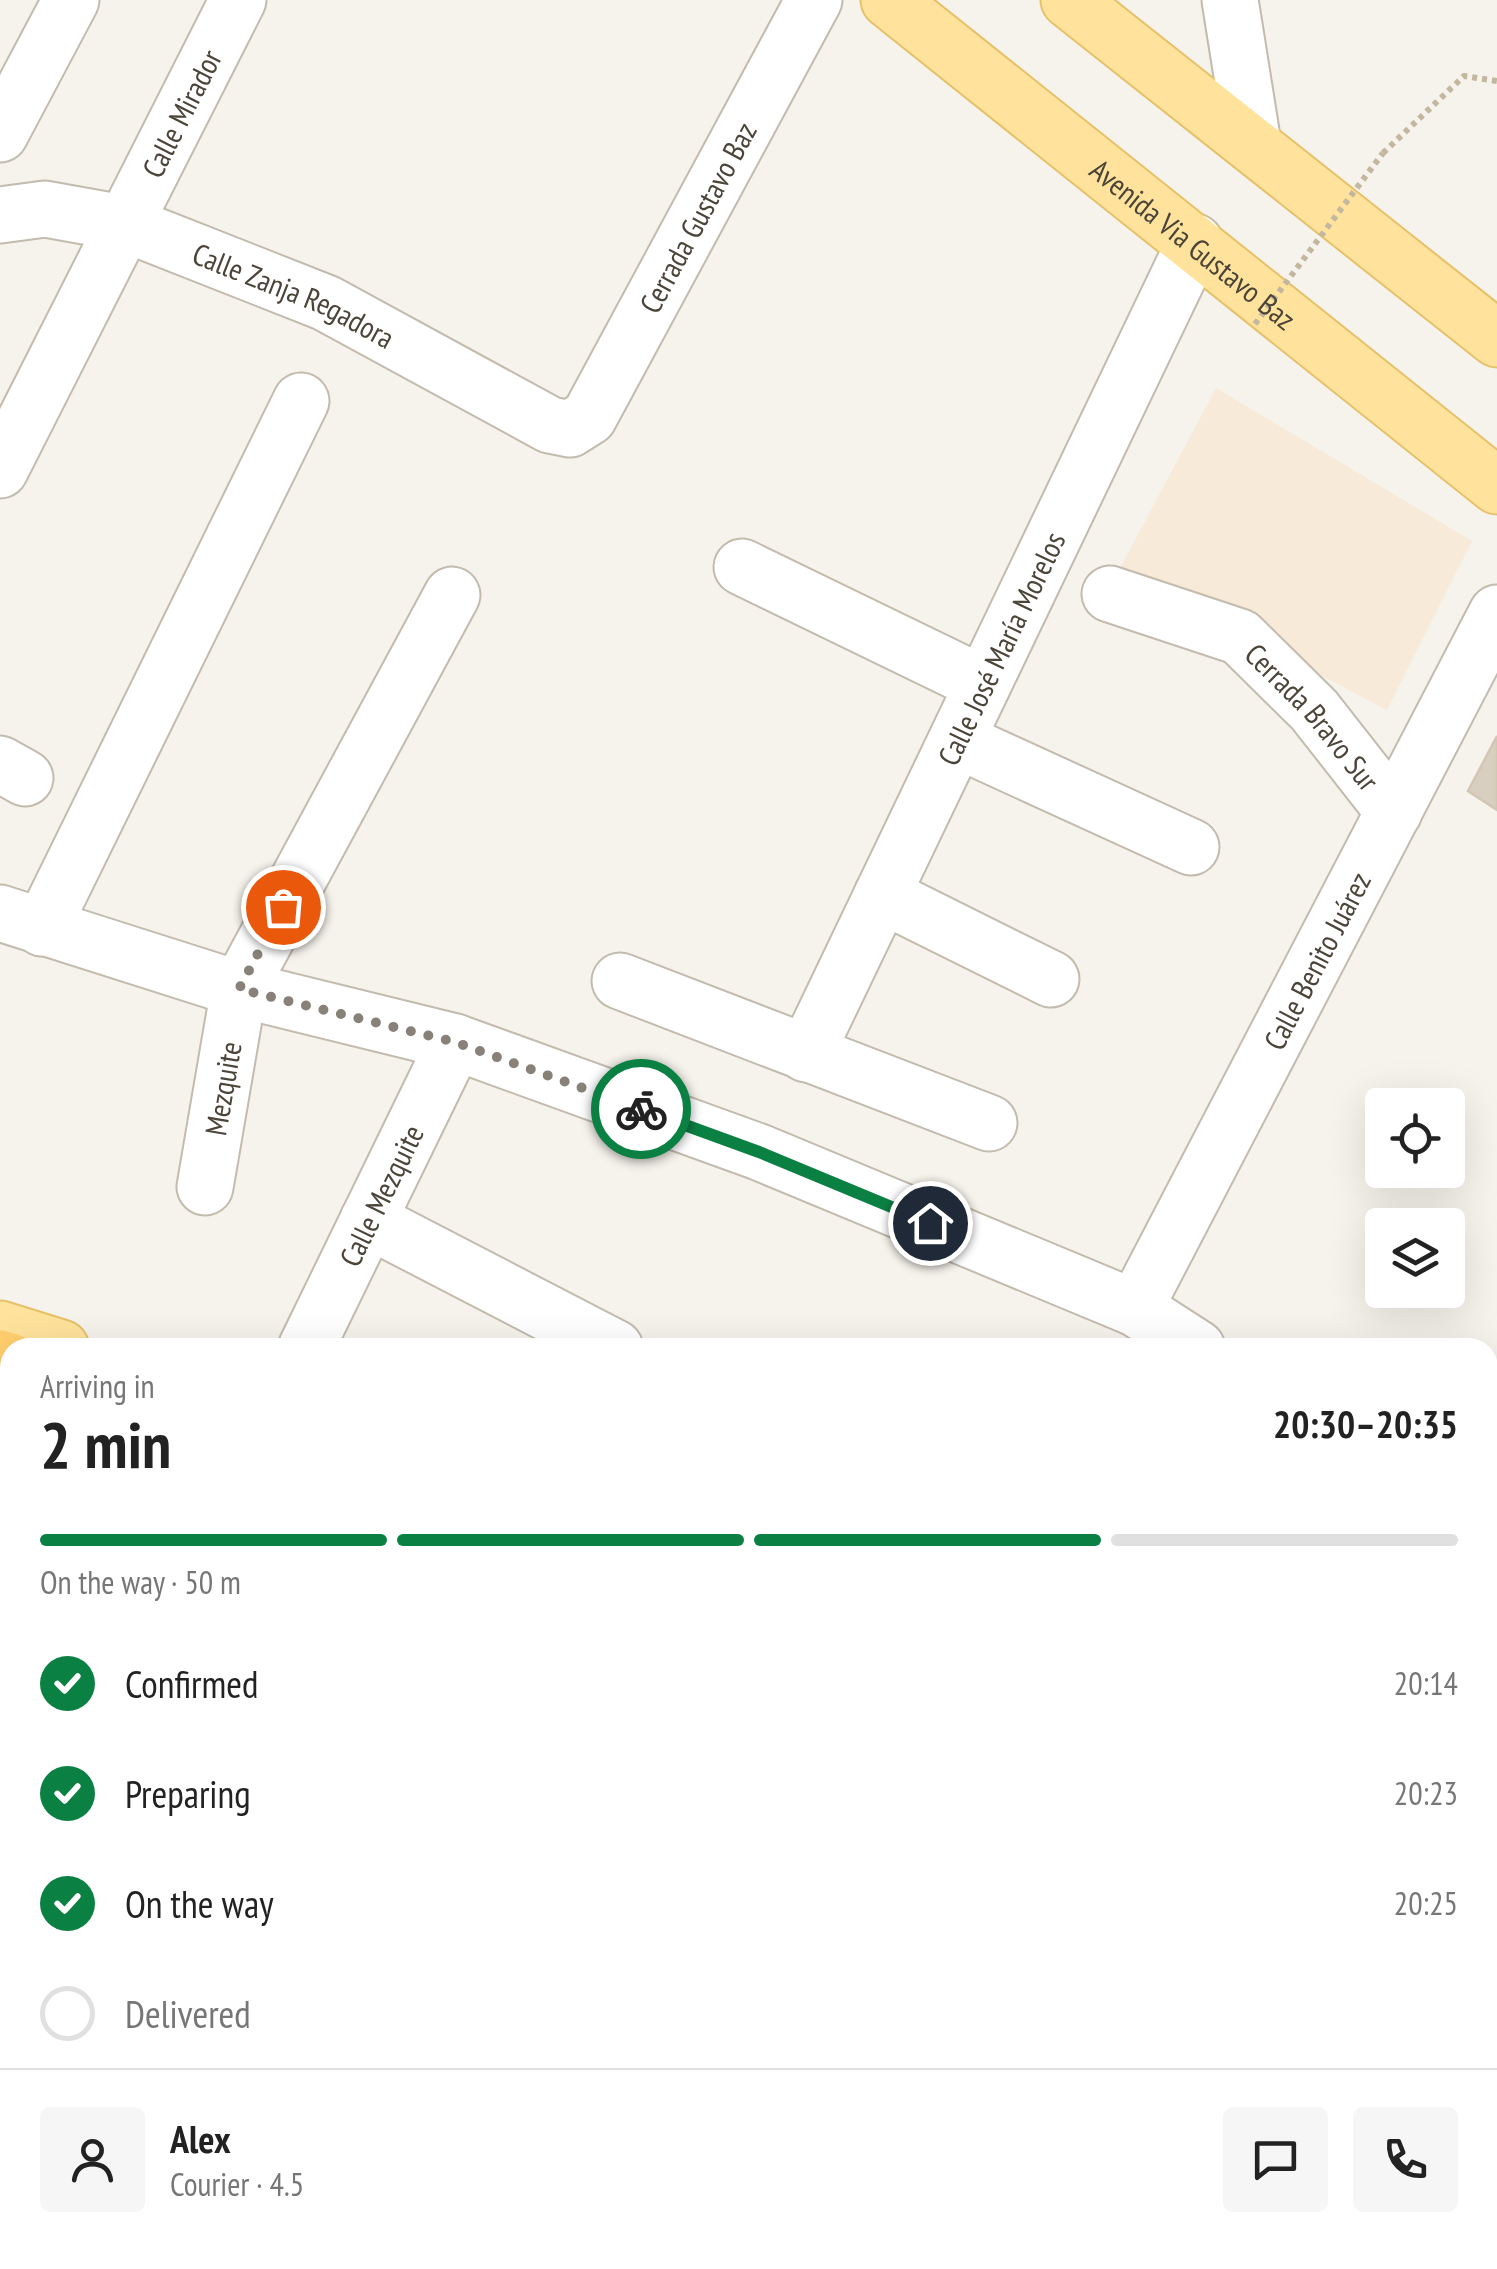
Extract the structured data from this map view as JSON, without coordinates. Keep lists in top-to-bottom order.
{
  "streets": {
    "main road": ["Avenida Via Gustavo Baz"],
    "street": [
      "Calle Mirador",
      "Cerrada Gustavo Baz",
      "Calle Zanja Regadora",
      "Calle José María Morelos",
      "Cerrada Bravo Sur",
      "Calle Benito Juárez",
      "Mezquite",
      "Calle Mezquite"
    ]
  },
  "crossings": [
    ["Calle Mirador", "Calle Zanja Regadora"],
    ["Cerrada Gustavo Baz", "Calle Zanja Regadora"],
    ["Avenida Via Gustavo Baz", "Calle José María Morelos"],
    ["Cerrada Bravo Sur", "Calle Benito Juárez"]
  ],
  "page": {
    "heading": ["2 min", "Arriving in", "20:30–20:35"],
    "panel": ["Alex", "Courier · 4.5"],
    "bar": "On the way · 50 m",
    "list": [
      ["Confirmed", "20:14"],
      ["Preparing", "20:23"],
      ["On the way", "20:25"],
      "Delivered"
    ]
  }
}
